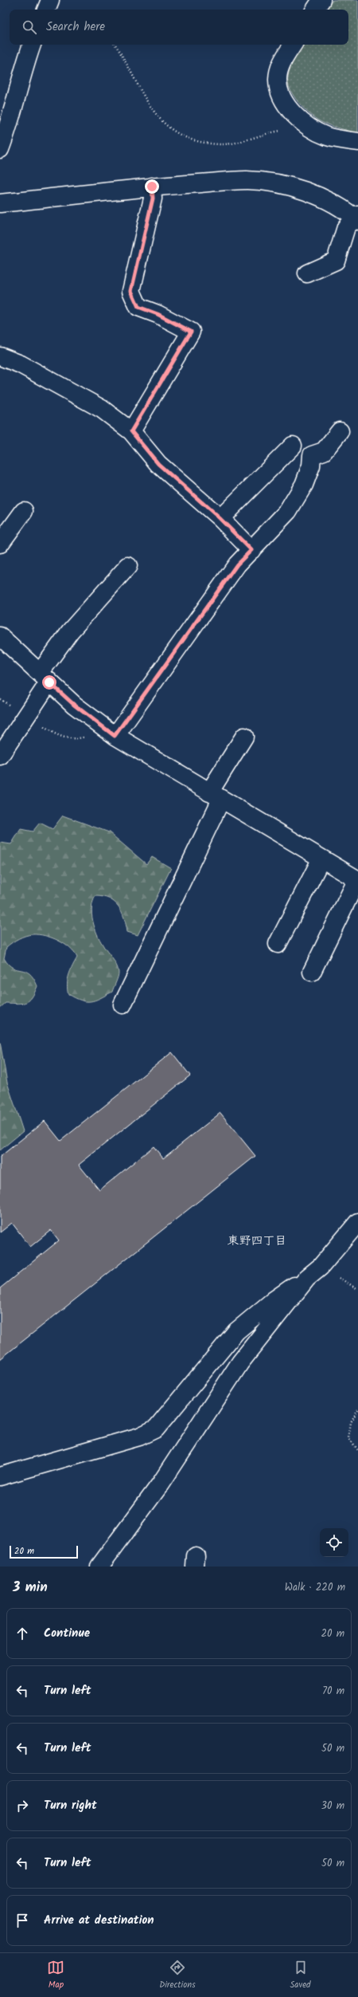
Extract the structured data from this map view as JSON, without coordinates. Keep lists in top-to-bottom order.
{
  "districts": ["東野四丁目"],
  "scale_bar": "20 m",
  "page": {
    "search": "Search here",
    "scale": "20 m",
    "heading": ["3 min", "Walk · 220 m"],
    "list": [
      ["Continue", "20 m"],
      ["Turn left", "70 m"],
      ["Turn left", "50 m"],
      ["Turn right", "30 m"],
      ["Turn left", "50 m"],
      "Arrive at destination"
    ],
    "nav": ["Map", "Directions", "Saved"]
  }
}
